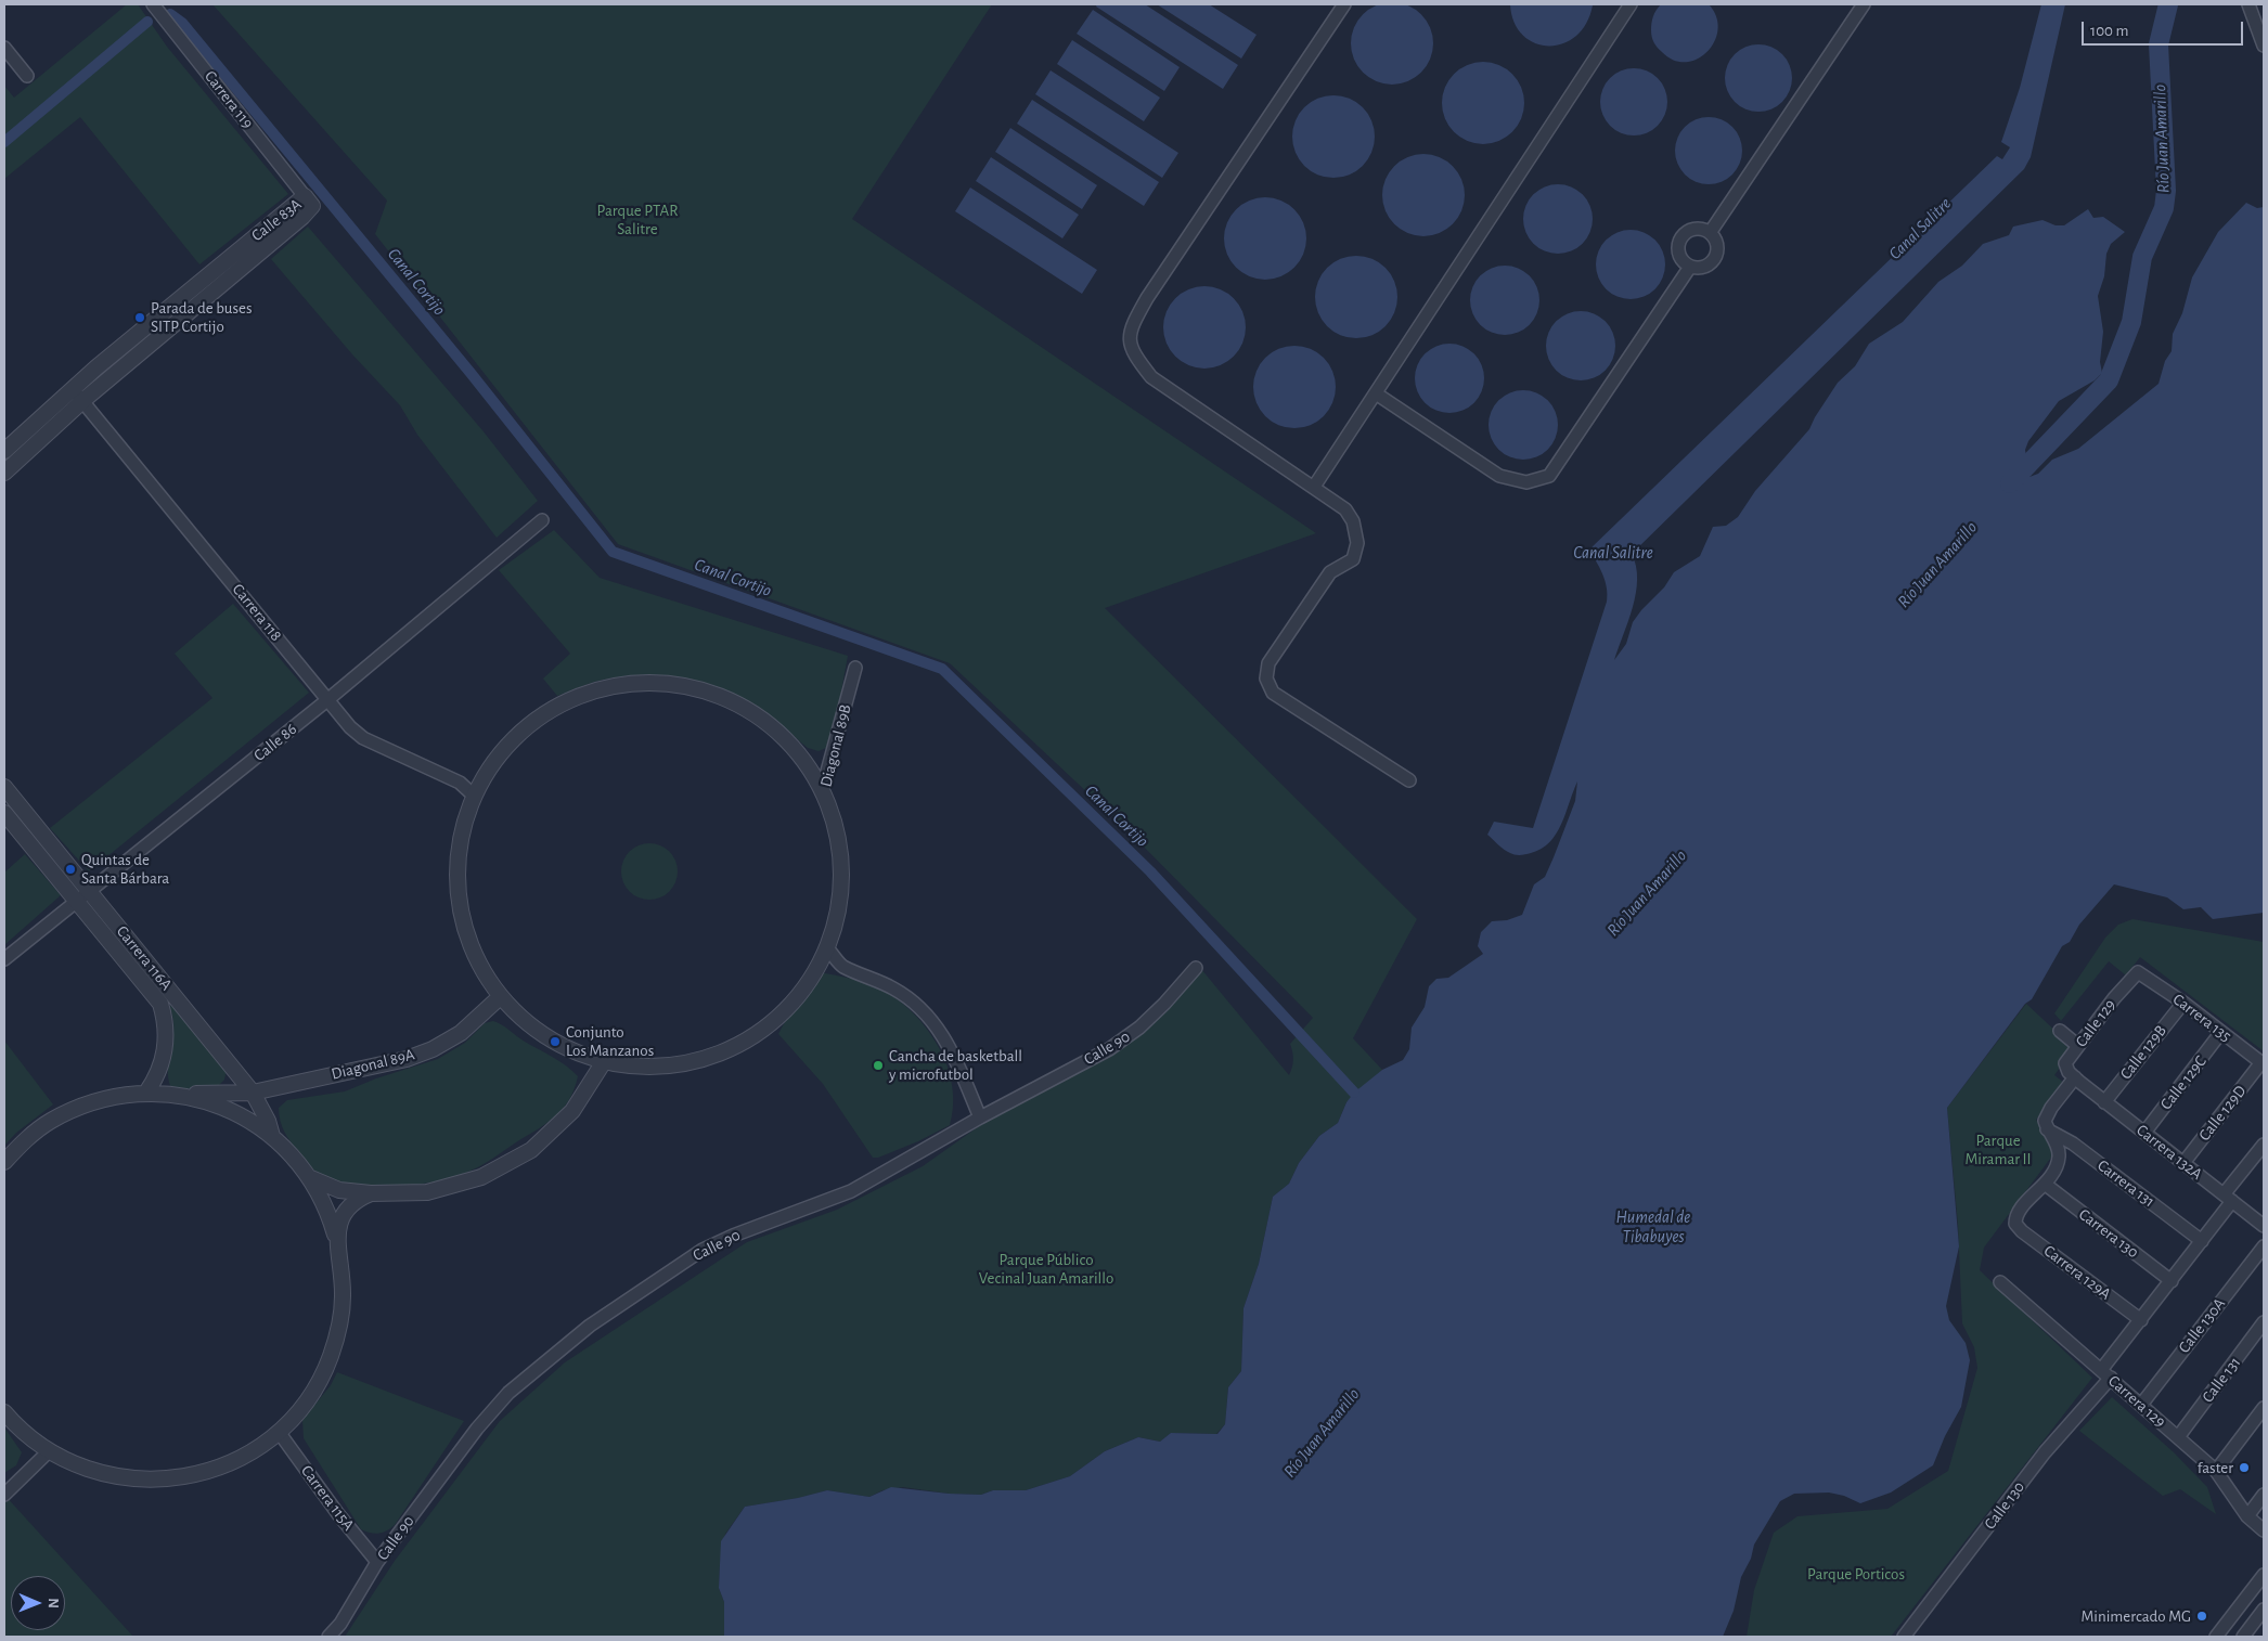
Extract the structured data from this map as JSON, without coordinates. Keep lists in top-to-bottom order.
{
  "streets": {
    "street": [
      "Carrera 119",
      "Calle 83A",
      "Carrera 118",
      "Calle 86",
      "Diagonal 89B",
      "Carrera 116A",
      "Carrera 135",
      "Calle 129",
      "Calle 90",
      "Calle 129B",
      "Diagonal 89A",
      "Calle 129C",
      "Calle 129D",
      "Carrera 132A",
      "Carrera 131",
      "Carrera 130",
      "Carrera 129A",
      "Calle 130A",
      "Calle 131",
      "Carrera 129",
      "Carrera 115A",
      "Calle 130"
    ]
  },
  "crossings": [
    ["Carrera 119", "Calle 83A"],
    ["Calle 83A", "Carrera 118"],
    ["Carrera 118", "Calle 86"],
    ["Calle 86", "Carrera 116A"],
    ["Diagonal 89B", "Diagonal 89A"],
    ["Carrera 116A", "Diagonal 89A"],
    ["Carrera 135", "Calle 129"],
    ["Carrera 135", "Calle 129B"],
    ["Carrera 135", "Calle 129C"],
    ["Carrera 135", "Calle 129D"],
    ["Calle 129", "Carrera 132A"],
    ["Calle 90", "Carrera 115A"],
    ["Calle 129B", "Carrera 132A"],
    ["Calle 129C", "Carrera 132A"],
    ["Calle 129D", "Carrera 132A"],
    ["Carrera 132A", "Calle 130"],
    ["Carrera 131", "Calle 130"],
    ["Carrera 130", "Carrera 129A"],
    ["Carrera 130", "Calle 130"],
    ["Carrera 129A", "Calle 130"],
    ["Calle 130A", "Carrera 129"],
    ["Calle 131", "Carrera 129"],
    ["Carrera 129", "Calle 130"]
  ],
  "water": [
    "Río Juan Amarillo",
    "Canal Salitre",
    "Canal Cortijo",
    "Humedal de Tibabuyes"
  ],
  "parks": [
    "Parque PTAR Salitre",
    "Parque Miramar II",
    "Parque Público Vecinal Juan Amarillo",
    "Parque Porticos"
  ],
  "places": [
    "Parada de buses SITP Cortijo",
    "Quintas de Santa Bárbara",
    "Conjunto Los Manzanos",
    "Cancha de basketball y microfutbol",
    "faster",
    "Minimercado MG"
  ],
  "scale_bar": "100 m",
  "north": "right"
}
